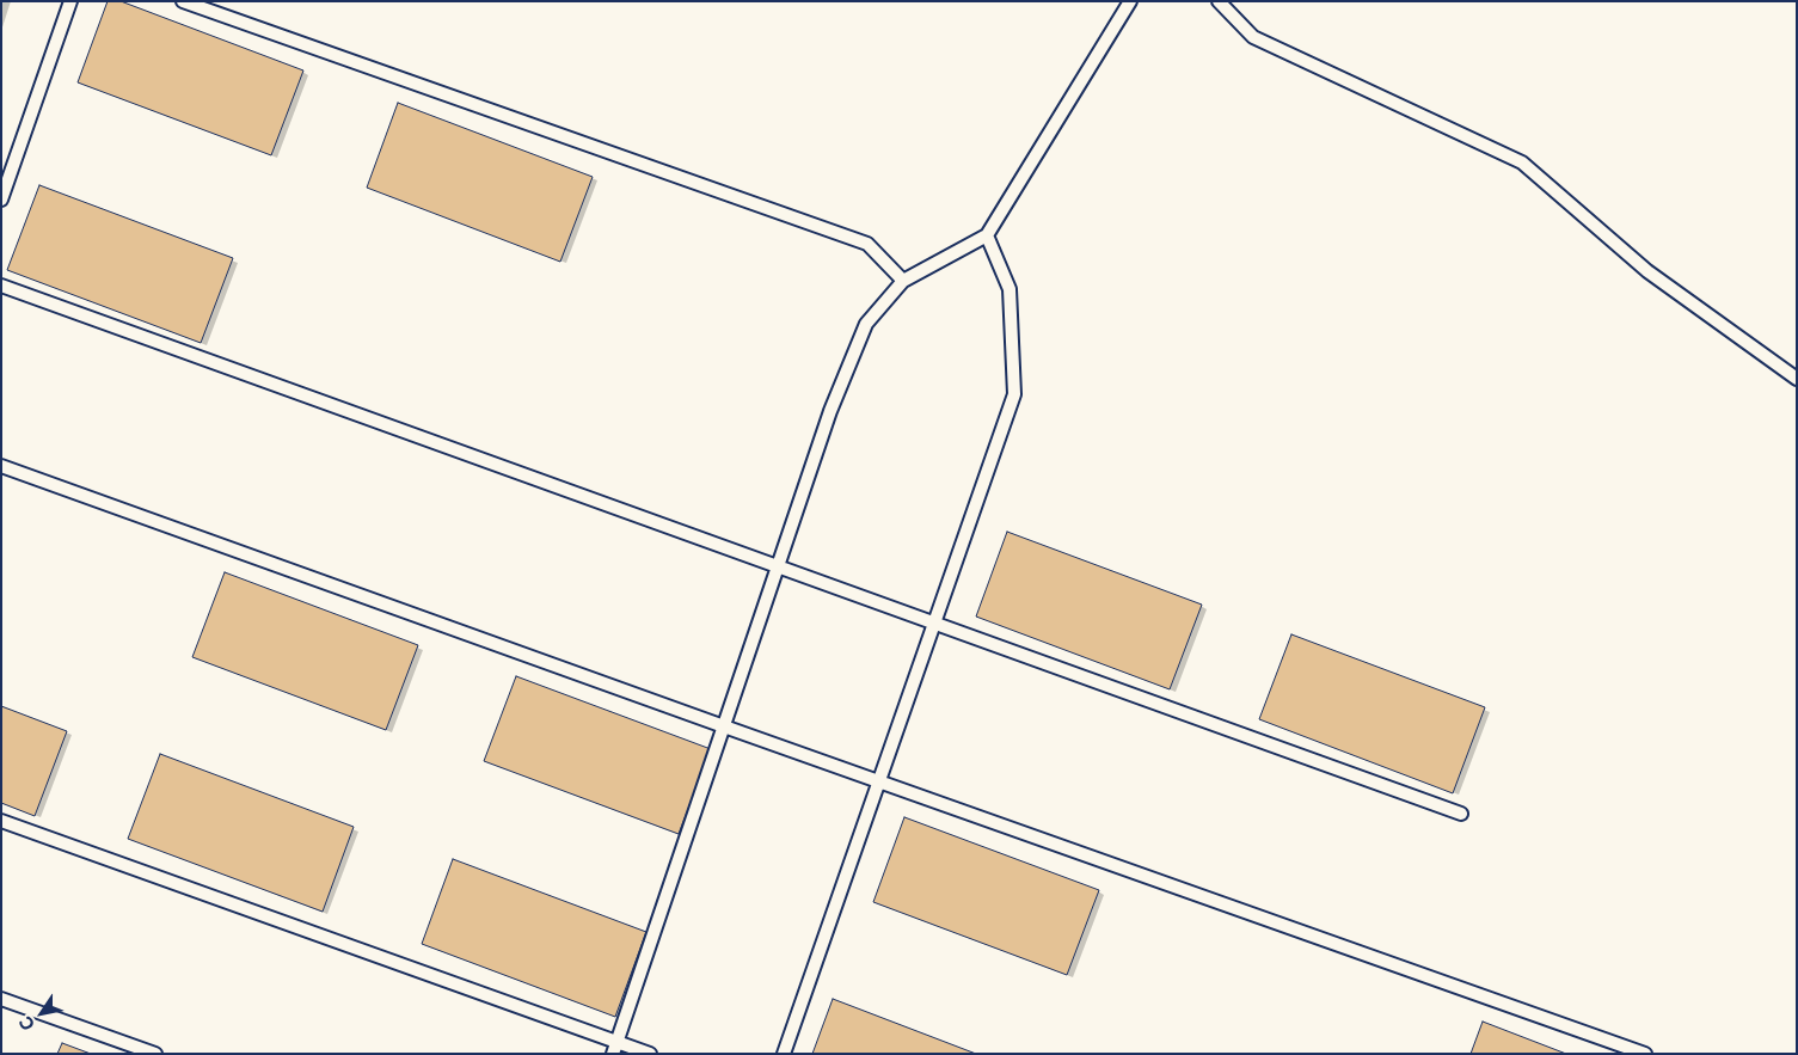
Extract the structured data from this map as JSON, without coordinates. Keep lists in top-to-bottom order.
{
  "north": "bottom left"
}
